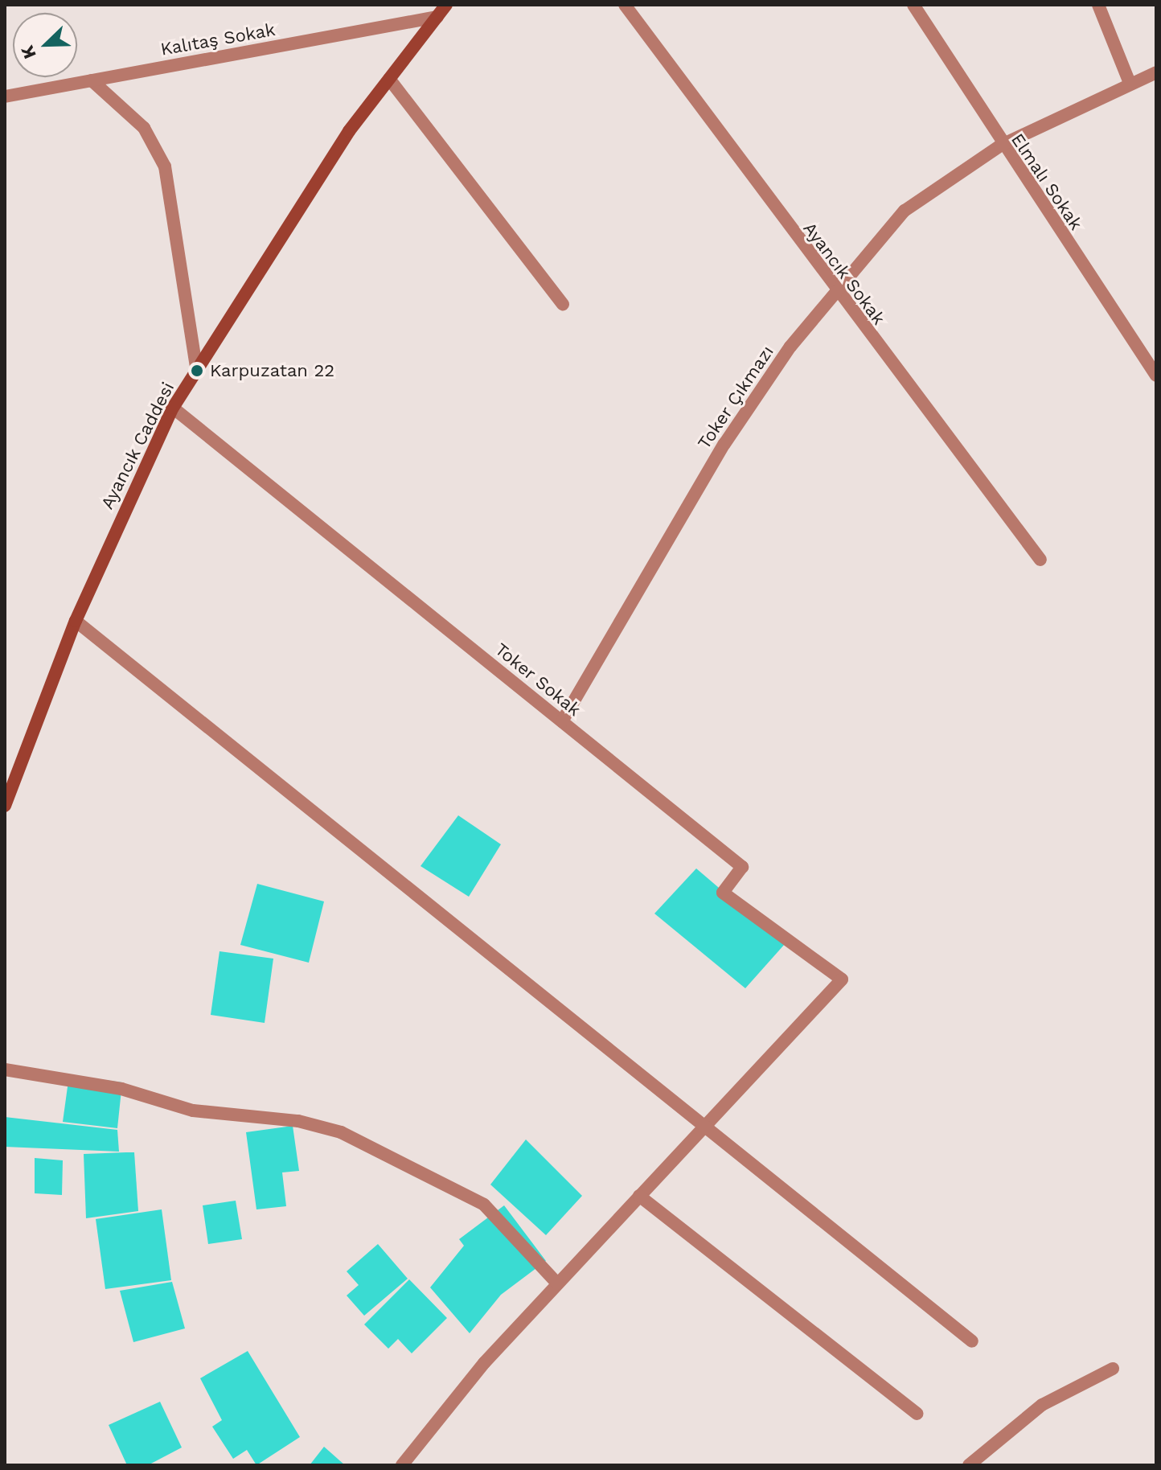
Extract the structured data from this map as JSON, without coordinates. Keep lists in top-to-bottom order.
{
  "streets": {
    "street": [
      "Kalıtaş Sokak",
      "Elmalı Sokak",
      "Ayancık Sokak",
      "Toker Çıkmazı",
      "Ayancık Caddesi",
      "Toker Sokak"
    ]
  },
  "crossings": [
    ["Kalıtaş Sokak", "Ayancık Caddesi"],
    ["Elmalı Sokak", "Toker Çıkmazı"],
    ["Ayancık Sokak", "Toker Çıkmazı"],
    ["Toker Çıkmazı", "Toker Sokak"],
    ["Ayancık Caddesi", "Toker Sokak"]
  ],
  "places": ["Karpuzatan 22"],
  "north": "bottom left"
}
